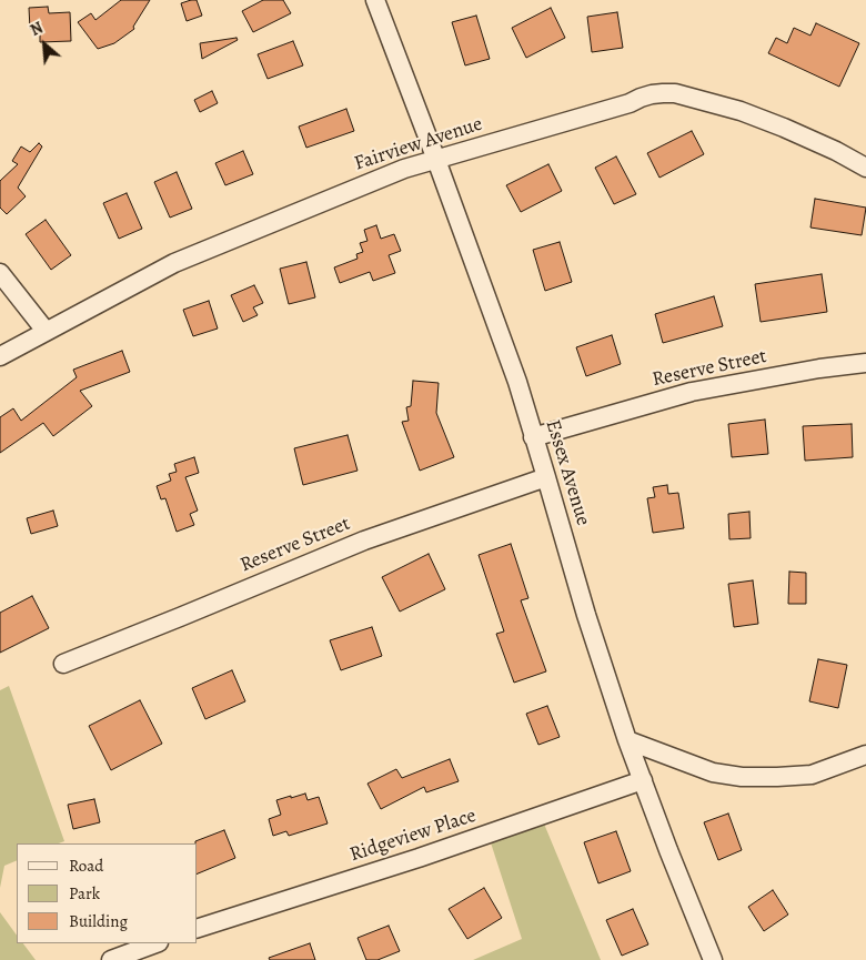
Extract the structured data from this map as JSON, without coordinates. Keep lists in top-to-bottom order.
{
  "streets": {
    "street": [
      "Fairview Avenue",
      "Reserve Street",
      "Essex Avenue",
      "Ridgeview Place"
    ]
  },
  "crossings": [
    ["Fairview Avenue", "Essex Avenue"],
    ["Reserve Street", "Essex Avenue"],
    ["Essex Avenue", "Ridgeview Place"]
  ],
  "legend": ["Road", "Park", "Building"],
  "north": "top left"
}
